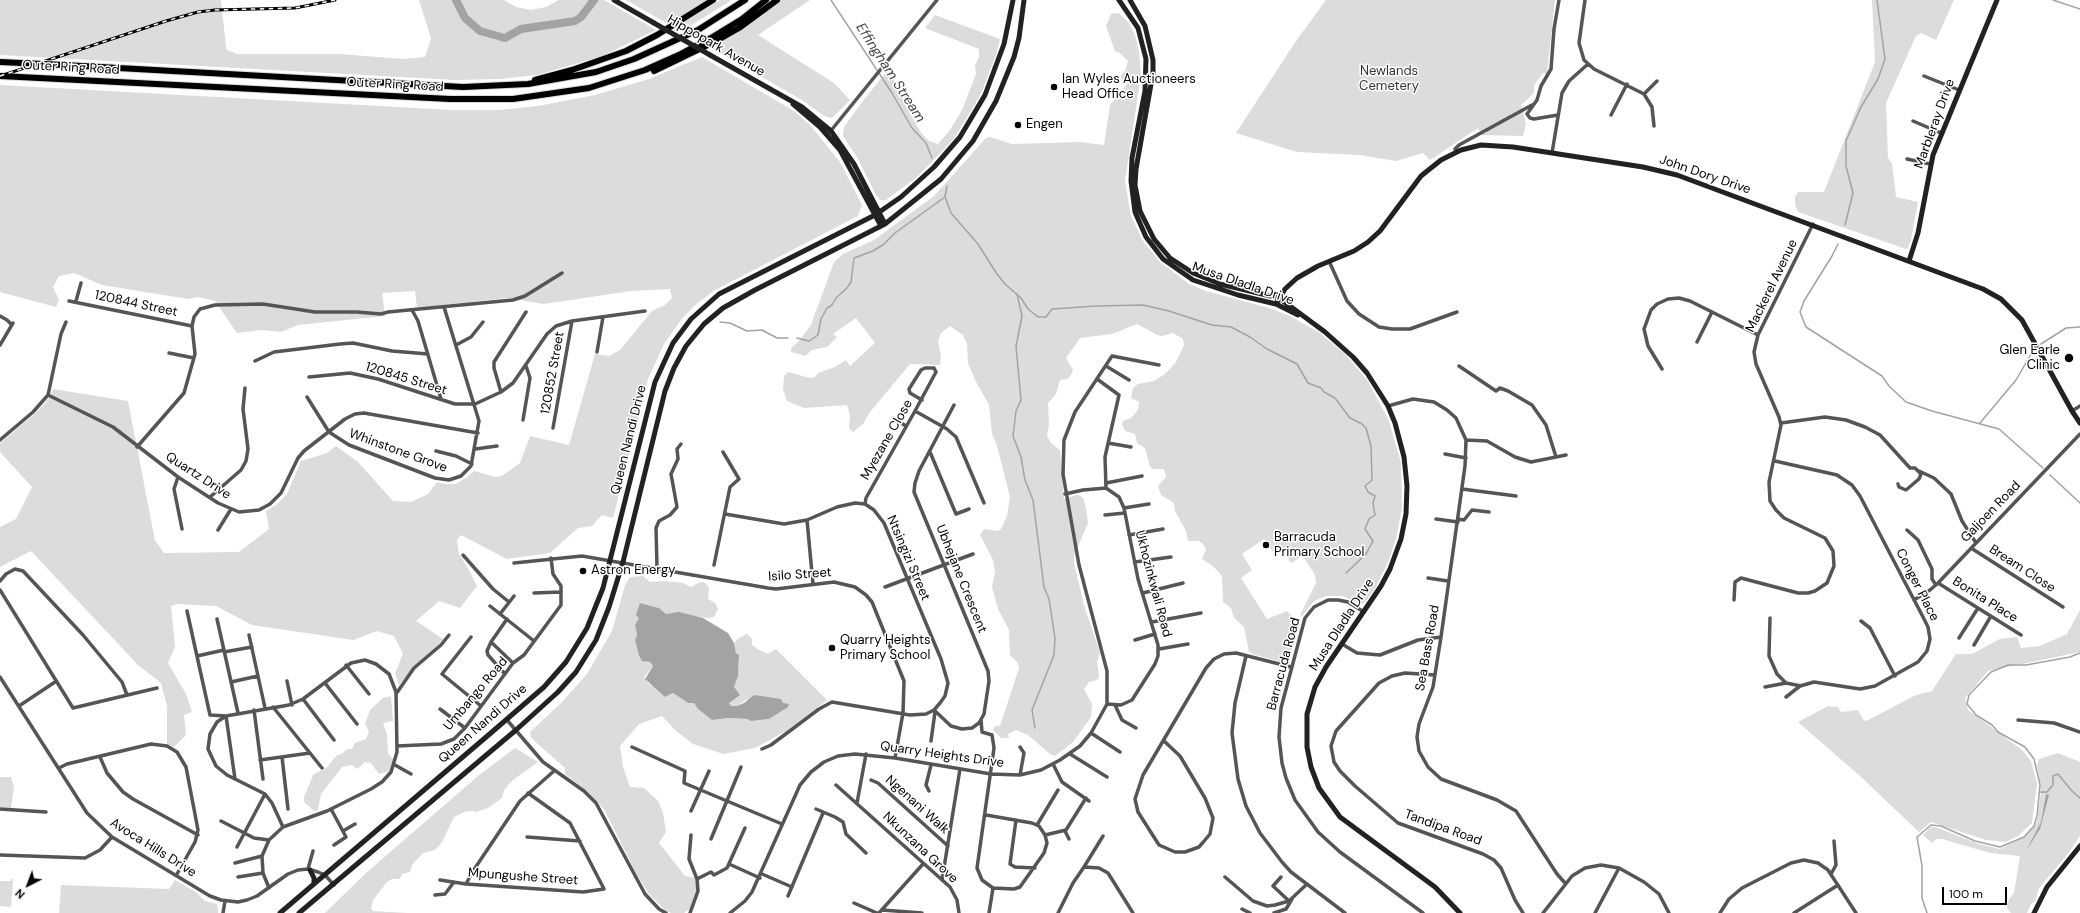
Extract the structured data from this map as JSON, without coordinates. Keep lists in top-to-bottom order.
{
  "streets": {
    "highway": ["Outer Ring Road"],
    "street": [
      "Hippopark Avenue",
      "Marbleray Drive",
      "John Dory Drive",
      "Musa Dladla Drive",
      "Mackerel Avenue",
      "120844 Street",
      "120852 Street",
      "120845 Street",
      "Queen Nandi Drive",
      "Myezane Close",
      "Whinstone Grove",
      "Quartz Drive",
      "Galjoen Road",
      "Ntsingizi Street",
      "Bream Close",
      "Isilo Street",
      "Ubhejane Crescent",
      "Ukhozinkwali Road",
      "Conger Place",
      "Bonita Place",
      "Sea Bass Road",
      "Barracuda Road",
      "Umbango Road",
      "Quarry Heights Drive",
      "Ngenani Walk",
      "Tandipa Road",
      "Avoca Hills Drive",
      "Nkunzana Grove",
      "Mpungushe Street"
    ]
  },
  "crossings": [
    ["Hippopark Avenue", "Queen Nandi Drive"],
    ["Marbleray Drive", "John Dory Drive"],
    ["John Dory Drive", "Musa Dladla Drive"],
    ["John Dory Drive", "Mackerel Avenue"],
    ["Musa Dladla Drive", "Sea Bass Road"],
    ["Musa Dladla Drive", "Barracuda Road"],
    ["Mackerel Avenue", "Conger Place"],
    ["Queen Nandi Drive", "Isilo Street"],
    ["Myezane Close", "Ntsingizi Street"],
    ["Whinstone Grove", "Quartz Drive"],
    ["Galjoen Road", "Bream Close"],
    ["Galjoen Road", "Conger Place"],
    ["Galjoen Road", "Bonita Place"],
    ["Isilo Street", "Quarry Heights Drive"],
    ["Ukhozinkwali Road", "Quarry Heights Drive"],
    ["Sea Bass Road", "Tandipa Road"]
  ],
  "water": ["Effingham Stream"],
  "parks": ["Newlands Cemetery"],
  "places": [
    "Ian Wyles Auctioneers Head Office",
    "Engen",
    "Glen Earle Clinic",
    "Barracuda Primary School",
    "Astron Energy",
    "Quarry Heights Primary School"
  ],
  "scale_bar": "100 m",
  "north": "bottom left"
}
